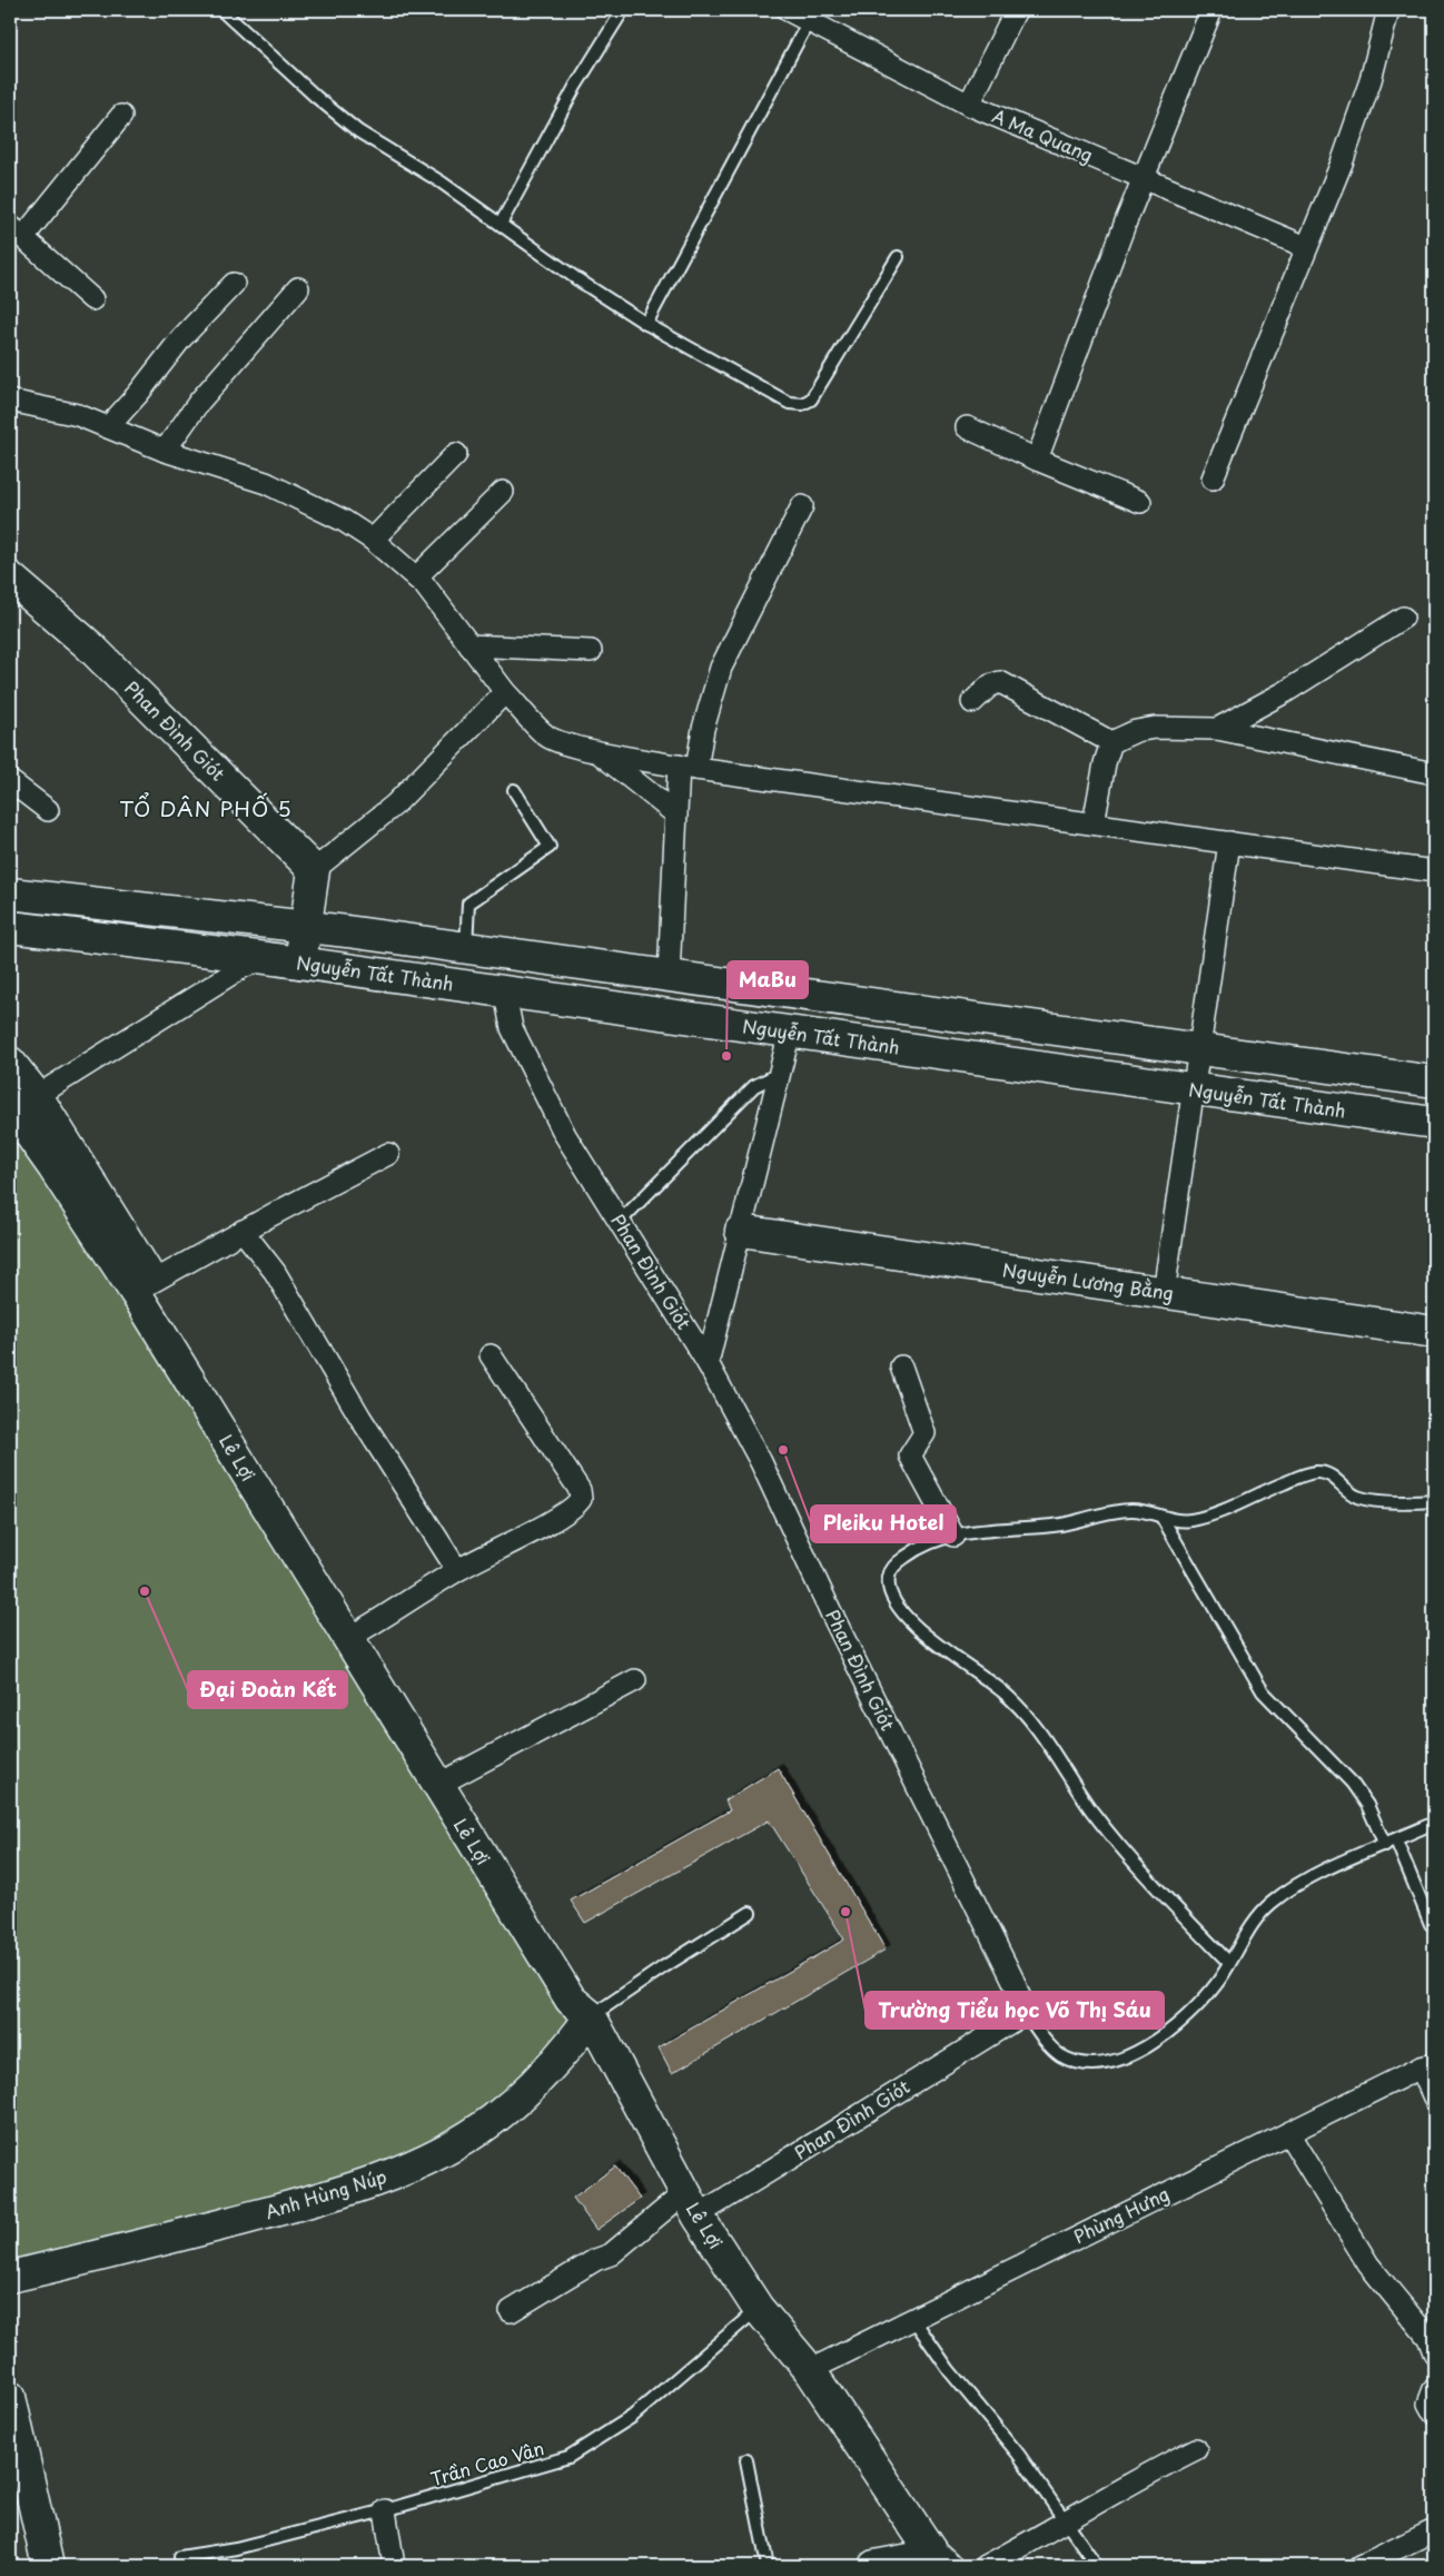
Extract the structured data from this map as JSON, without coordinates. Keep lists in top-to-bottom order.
{
  "streets": {
    "street": [
      "A Ma Quang",
      "Phan Đình Giót",
      "Nguyễn Tất Thành",
      "Nguyễn Lương Bằng",
      "Lê Lợi",
      "Anh Hùng Núp",
      "Phùng Hưng"
    ],
    "lane": ["Trần Cao Vân"]
  },
  "crossings": [
    ["Phan Đình Giót", "Nguyễn Tất Thành"],
    ["Phan Đình Giót", "Lê Lợi"],
    ["Lê Lợi", "Anh Hùng Núp"],
    ["Lê Lợi", "Phùng Hưng"],
    ["Lê Lợi", "Trần Cao Vân"]
  ],
  "districts": ["TỔ DÂN PHỐ 5"],
  "places": [
    "MaBu",
    "Pleiku Hotel",
    "Đại Đoàn Kết",
    "Trường Tiểu học Võ Thị Sáu"
  ]
}
